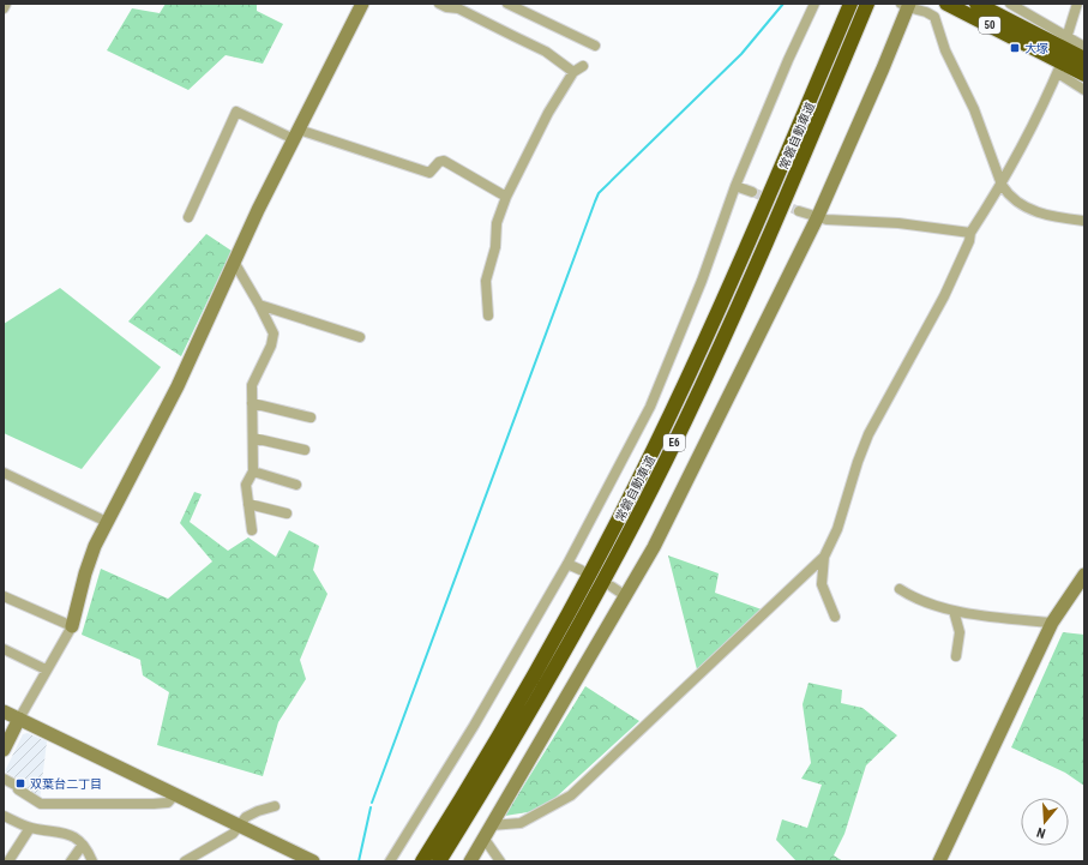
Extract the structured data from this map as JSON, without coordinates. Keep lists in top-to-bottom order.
{
  "streets": {
    "highway": ["50", "常磐自動車道", "E6"]
  },
  "places": {
    "transit": ["大塚", "双葉台二丁目"]
  },
  "north": "bottom"
}
